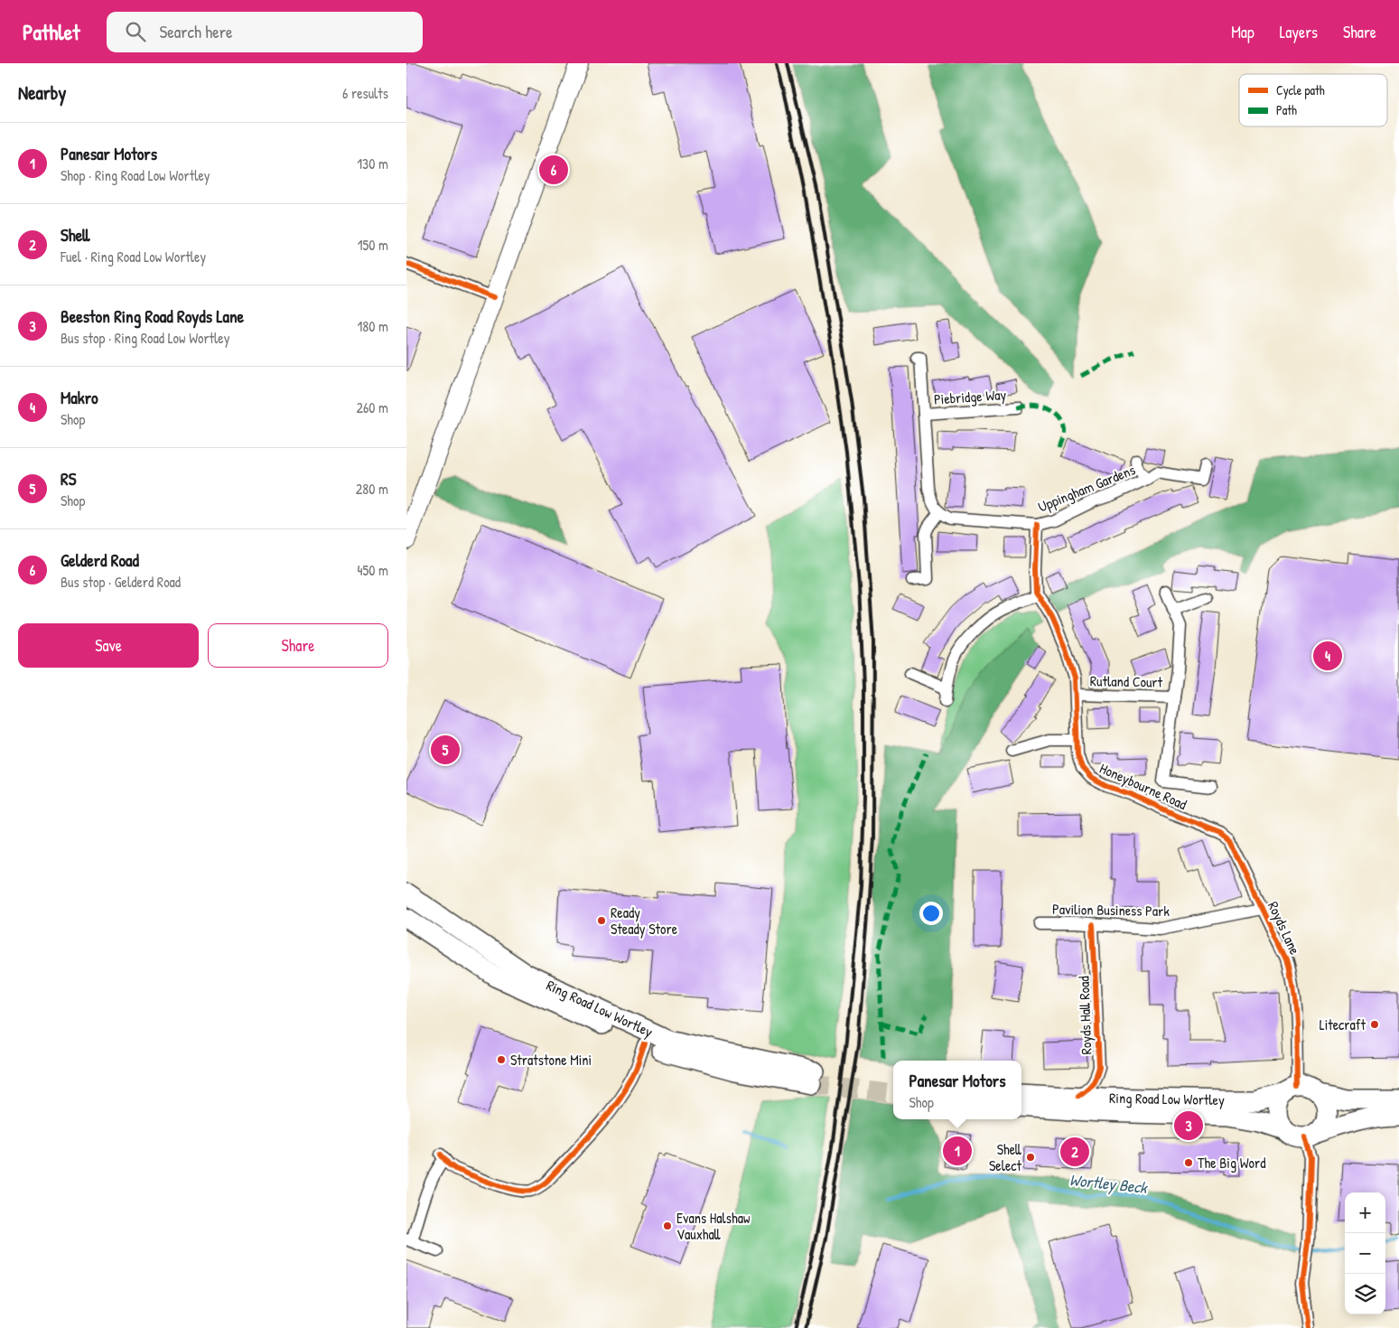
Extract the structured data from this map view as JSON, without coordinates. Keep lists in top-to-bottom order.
{
  "streets": {
    "highway": ["Ring Road Low Wortley"],
    "street": [
      "Piebridge Way",
      "Uppingham Gardens",
      "Rutland Court",
      "Honeybourne Road",
      "Pavilion Business Park",
      "Royds Lane",
      "Royds Hall Road"
    ]
  },
  "crossings": [
    ["Uppingham Gardens", "Honeybourne Road"],
    ["Rutland Court", "Honeybourne Road"],
    ["Honeybourne Road", "Royds Lane"],
    ["Pavilion Business Park", "Royds Lane"],
    ["Pavilion Business Park", "Royds Hall Road"],
    ["Royds Lane", "Ring Road Low Wortley"],
    ["Ring Road Low Wortley", "Royds Hall Road"]
  ],
  "water": ["Wortley Beck"],
  "places": [
    "Ready Steady Store",
    "Litecraft",
    "Stratstone Mini",
    "Shell Select",
    "The Big Word",
    "Evans Halshaw Vauxhall"
  ],
  "legend": ["Cycle path", "Path"],
  "page": {
    "header": "Pathlet",
    "search": "Search here",
    "nav": ["Map", "Layers", "Share"],
    "heading": ["Nearby", "6 results"],
    "list": [
      {
        "mark": "1",
        "name": "Panesar Motors",
        "note": "Shop · Ring Road Low Wortley",
        "value": "130 m"
      },
      {
        "mark": "2",
        "name": "Shell",
        "note": "Fuel · Ring Road Low Wortley",
        "value": "150 m"
      },
      {
        "mark": "3",
        "name": "Beeston Ring Road Royds Lane",
        "note": "Bus stop · Ring Road Low Wortley",
        "value": "180 m"
      },
      {
        "mark": "4",
        "name": "Makro",
        "note": "Shop",
        "value": "260 m"
      },
      {
        "mark": "5",
        "name": "RS",
        "note": "Shop",
        "value": "280 m"
      },
      {
        "mark": "6",
        "name": "Gelderd Road",
        "note": "Bus stop · Gelderd Road",
        "value": "450 m"
      }
    ],
    "pins": [
      "6",
      "4",
      "5",
      "3",
      "1",
      "2"
    ],
    "buttons": ["Save", "Share"],
    "popup": ["Panesar Motors", "Shop"],
    "map_buttons": ["+", "−"]
  }
}
